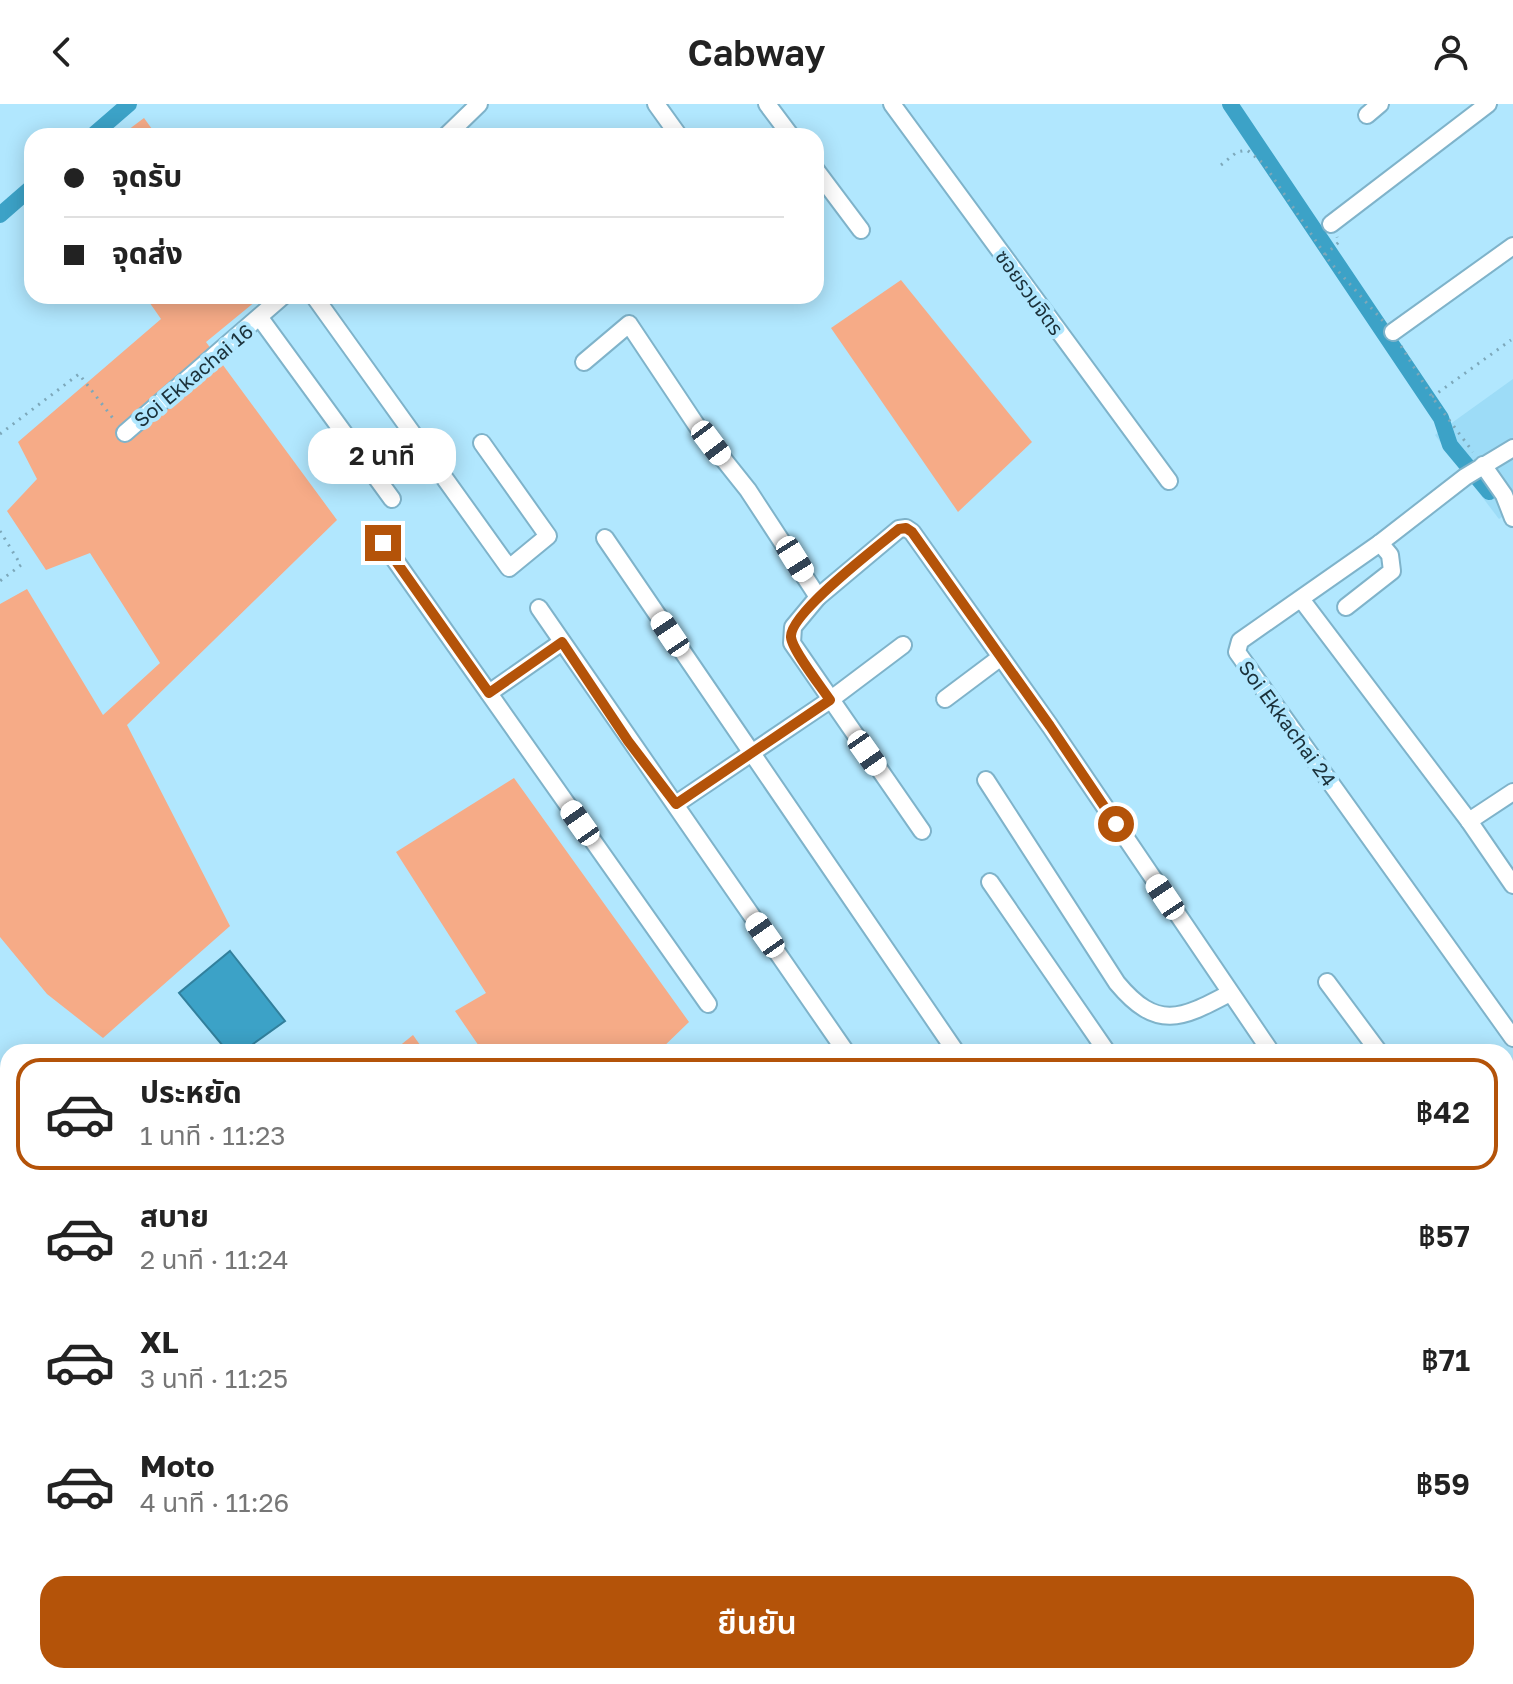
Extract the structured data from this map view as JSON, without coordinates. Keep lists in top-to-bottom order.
{
  "streets": {
    "street": ["ซอยรวมจิตร", "Soi Ekkachai 16", "Soi Ekkachai 24"]
  },
  "page": {
    "header": "Cabway",
    "banner": ["จุดรับ", "จุดส่ง"],
    "bubble": "2 นาที",
    "list": [
      {
        "name": "ประหยัด",
        "note": "1 นาที · 11:23",
        "value": "฿42"
      },
      {
        "name": "สบาย",
        "note": "2 นาที · 11:24",
        "value": "฿57"
      },
      {
        "name": "XL",
        "note": "3 นาที · 11:25",
        "value": "฿71"
      },
      {
        "name": "Moto",
        "note": "4 นาที · 11:26",
        "value": "฿59"
      }
    ],
    "buttons": "ยืนยัน"
  }
}
